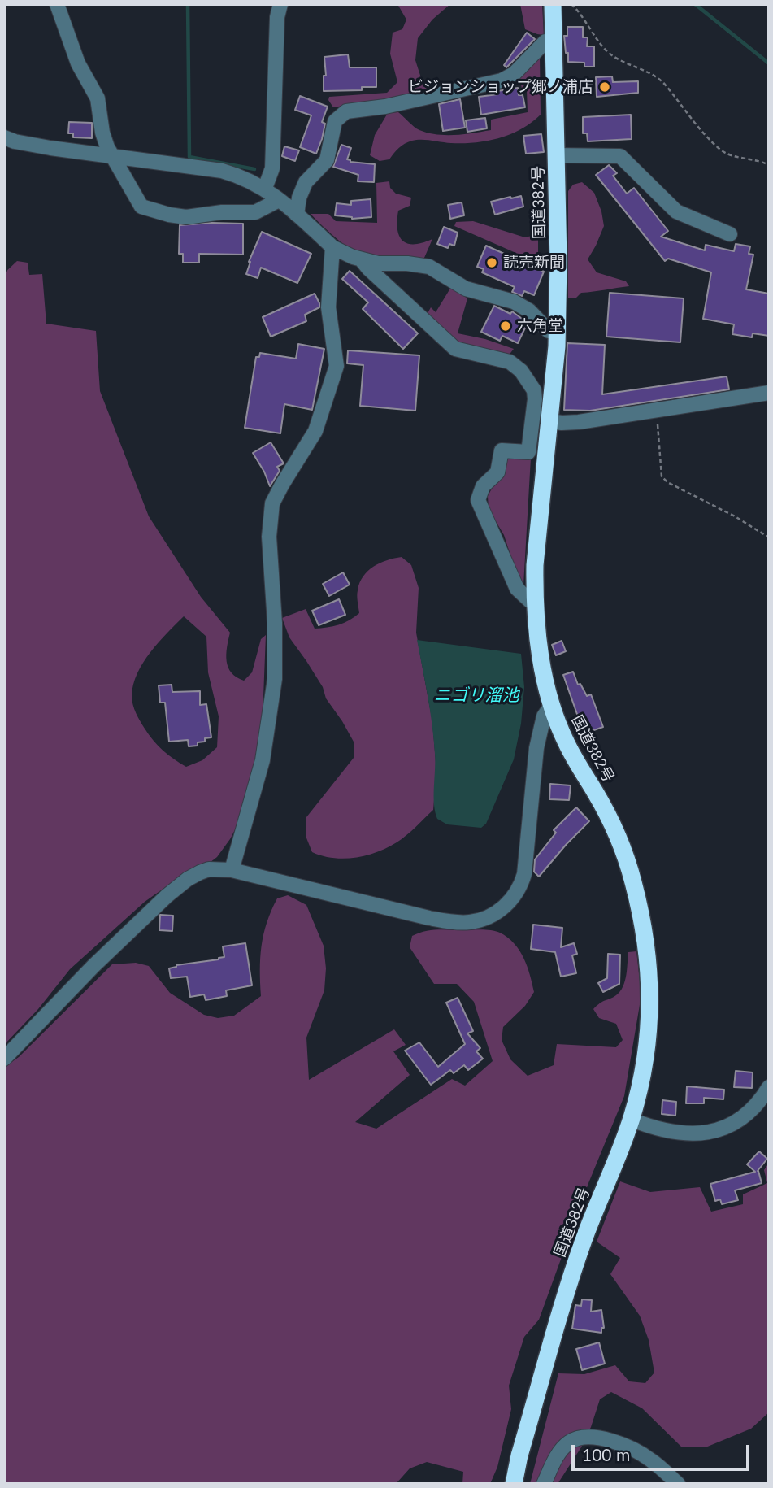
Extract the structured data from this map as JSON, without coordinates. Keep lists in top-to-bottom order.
{
  "streets": {
    "highway": ["国道382号"]
  },
  "water": ["ニゴリ溜池"],
  "places": ["ビジョンショップ郷ノ浦店", "読売新聞", "六角堂"],
  "scale_bar": "100 m"
}
